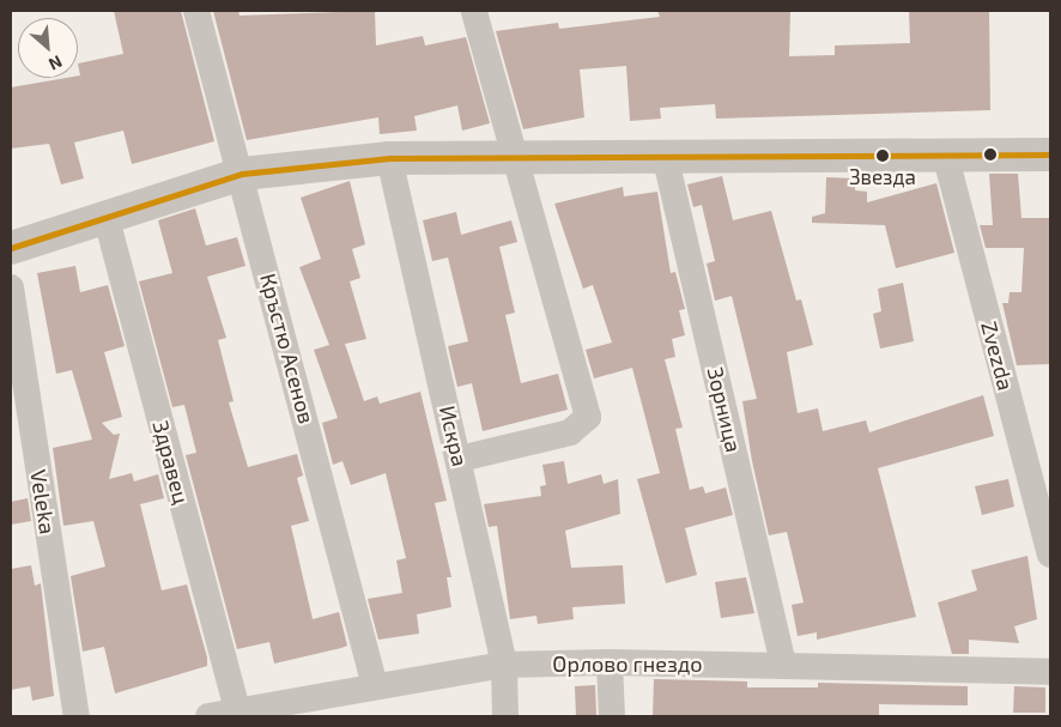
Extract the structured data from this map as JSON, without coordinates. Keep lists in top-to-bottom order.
{
  "streets": {
    "street": [
      "Кръстю Асенов",
      "Zvezda",
      "Зорница",
      "Искра",
      "Здравец",
      "Veleka",
      "Орлово гнездо"
    ]
  },
  "crossings": [
    ["Кръстю Асенов", "Орлово гнездо"],
    ["Зорница", "Орлово гнездо"],
    ["Искра", "Орлово гнездо"],
    ["Здравец", "Орлово гнездо"]
  ],
  "places": ["Звезда"],
  "north": "bottom right"
}
